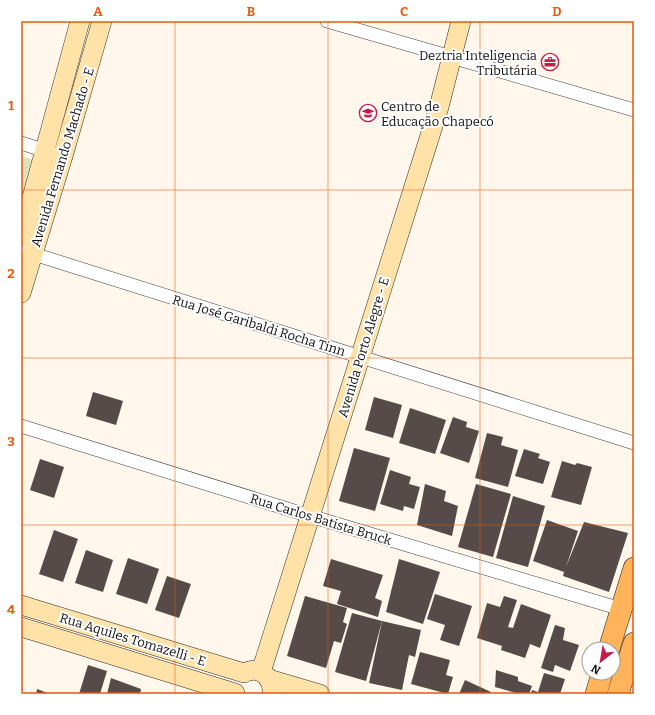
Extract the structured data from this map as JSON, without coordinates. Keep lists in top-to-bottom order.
{
  "streets": {
    "street": [
      "Avenida Fernando Machado - E",
      "Rua José Garibaldi Rocha Tinn",
      "Avenida Porto Alegre - E",
      "Rua Carlos Batista Bruck",
      "Rua Aquiles Tomazelli - E"
    ]
  },
  "crossings": [
    ["Avenida Fernando Machado - E", "Rua José Garibaldi Rocha Tinn"],
    ["Rua José Garibaldi Rocha Tinn", "Avenida Porto Alegre - E"],
    ["Avenida Porto Alegre - E", "Rua Carlos Batista Bruck"],
    ["Avenida Porto Alegre - E", "Rua Aquiles Tomazelli - E"]
  ],
  "places": {
    "office": ["Deztria Inteligencia Tributária"],
    "school or university": ["Centro de Educação Chapecó"]
  },
  "north": "bottom left",
  "grid": {
    "columns": [
      "A",
      "B",
      "C",
      "D"
    ],
    "rows": [
      "1",
      "2",
      "3",
      "4"
    ]
  }
}
